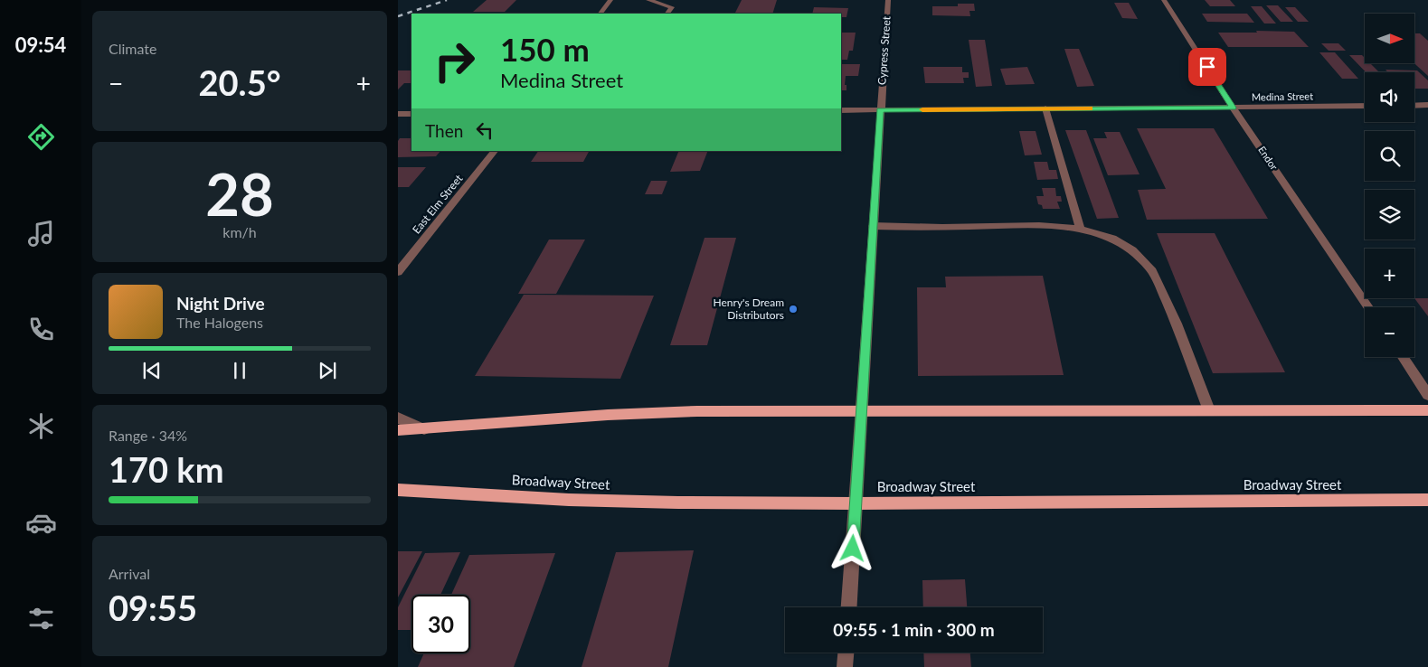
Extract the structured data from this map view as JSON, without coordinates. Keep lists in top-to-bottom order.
{
  "streets": {
    "main road": ["Broadway Street"],
    "street": [
      "Cypress Street",
      "Medina Street",
      "Endor",
      "East Elm Street"
    ]
  },
  "crossings": [
    ["Cypress Street", "Medina Street"],
    ["Cypress Street", "Broadway Street"],
    ["Medina Street", "Endor"]
  ],
  "places": ["Henry's Dream Distributors"],
  "north": "right",
  "page": {
    "tabs": "09:54",
    "tile": [
      "Climate",
      ["28", "km/h"],
      ["Range · 34%", "170 km"],
      ["Arrival", "09:55"]
    ],
    "map_buttons": ["+", "−"],
    "turn": ["150 m", "Medina Street"],
    "heat": ["−", "20.5°", "+"],
    "then": "Then",
    "song": ["Night Drive", "The Halogens"],
    "limit": "30",
    "trip": "09:55 · 1 min · 300 m"
  }
}
